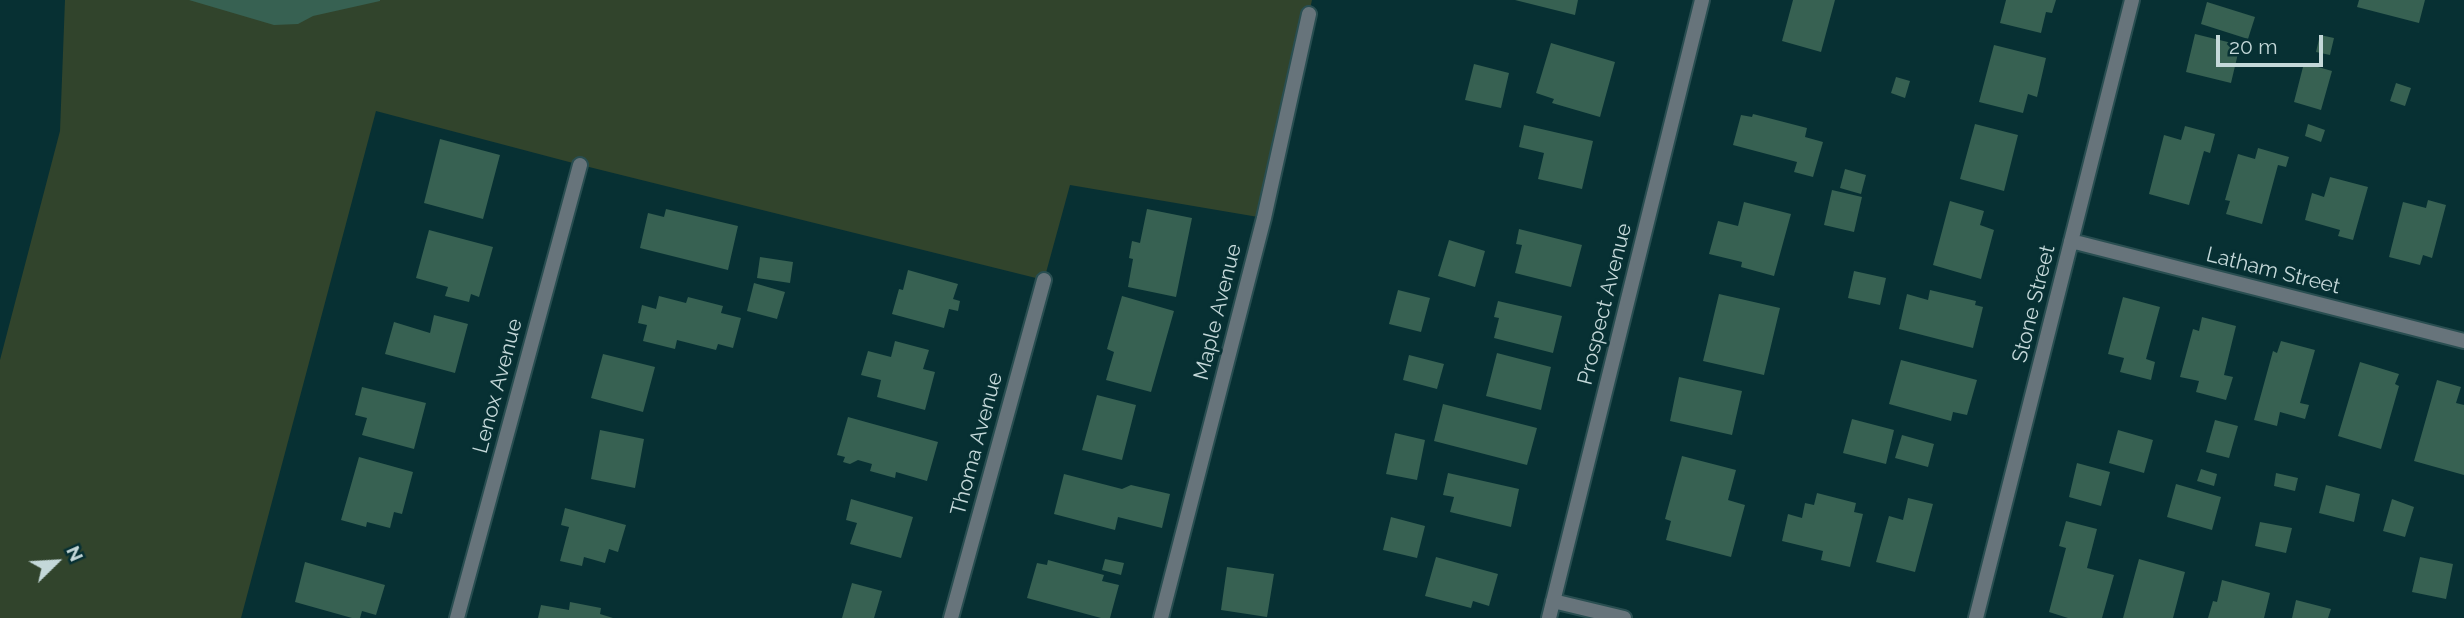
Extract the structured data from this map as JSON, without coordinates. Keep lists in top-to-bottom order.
{
  "streets": {
    "street": [
      "Latham Street",
      "Prospect Avenue",
      "Stone Street",
      "Maple Avenue",
      "Lenox Avenue",
      "Thoma Avenue"
    ]
  },
  "crossings": [
    ["Latham Street", "Stone Street"]
  ],
  "scale_bar": "20 m",
  "north": "top right"
}
